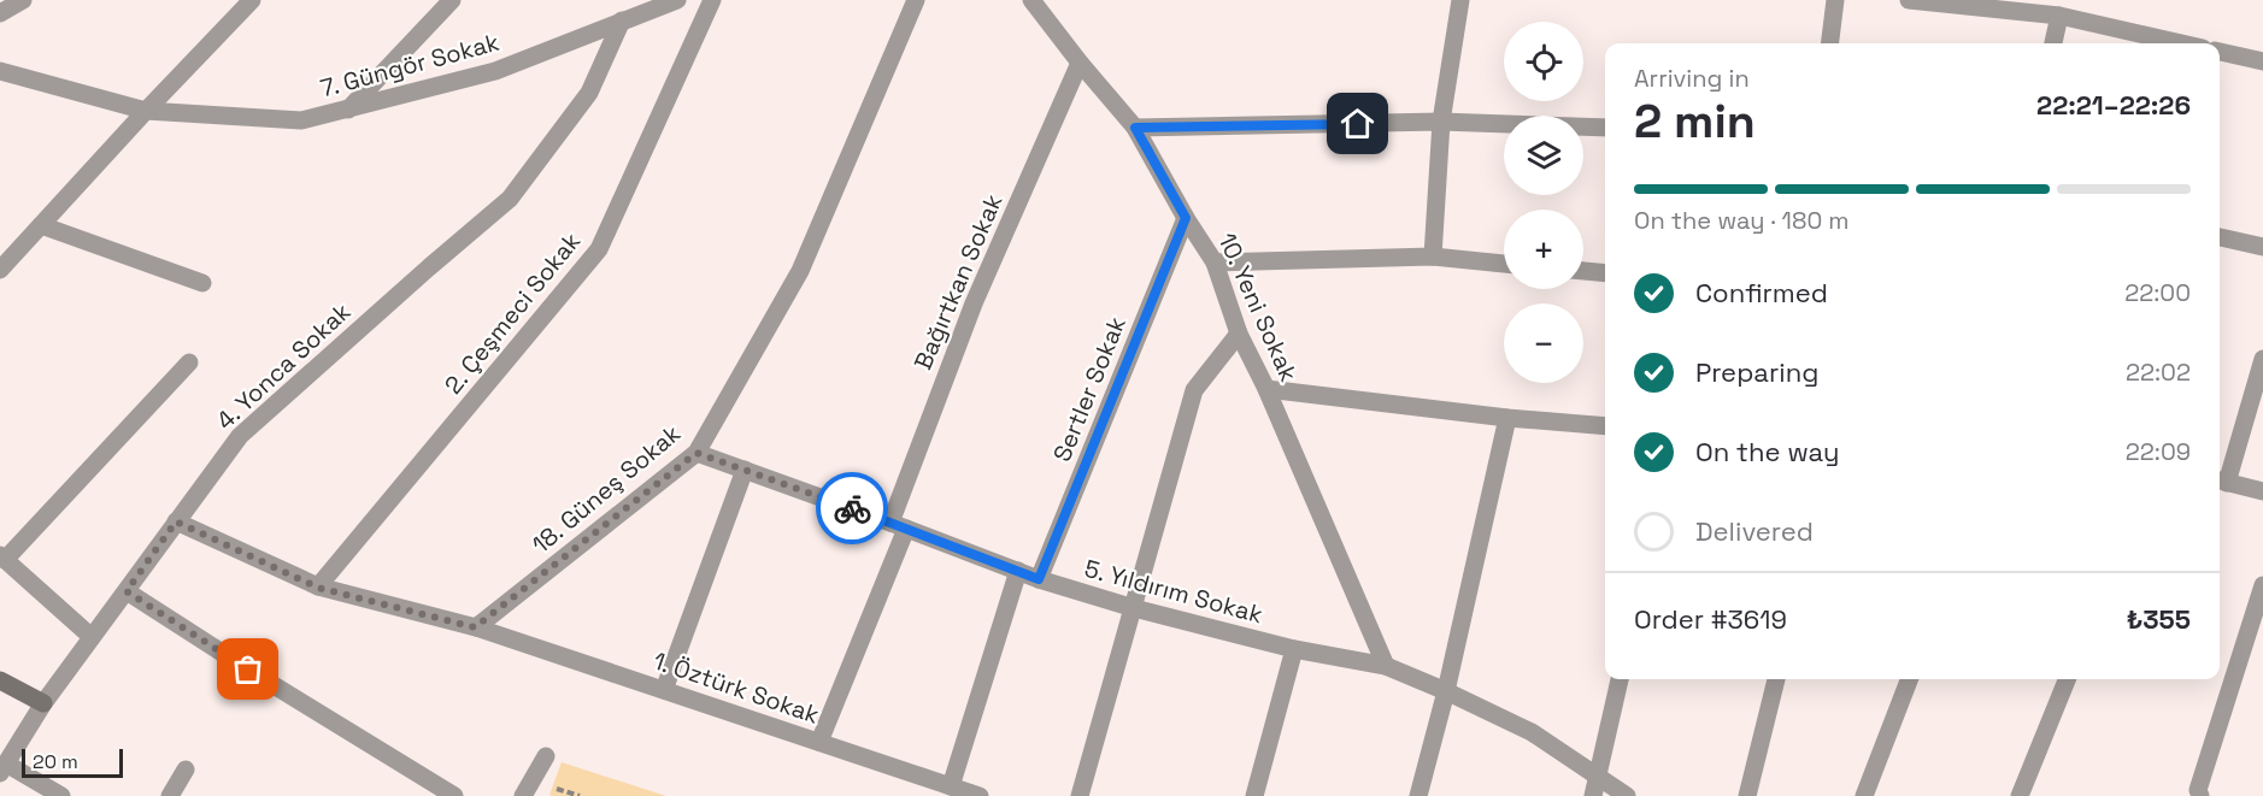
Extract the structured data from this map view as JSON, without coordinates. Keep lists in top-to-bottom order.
{
  "streets": {
    "street": [
      "7. Güngör Sokak",
      "Bağırtkan Sokak",
      "10. Yeni Sokak",
      "2. Çeşmeci Sokak",
      "4. Yonca Sokak",
      "Sertler Sokak",
      "18. Güneş Sokak",
      "5. Yıldırım Sokak",
      "1. Öztürk Sokak"
    ]
  },
  "crossings": [
    ["7. Güngör Sokak", "4. Yonca Sokak"],
    ["Bağırtkan Sokak", "10. Yeni Sokak"],
    ["Bağırtkan Sokak", "5. Yıldırım Sokak"],
    ["Bağırtkan Sokak", "1. Öztürk Sokak"],
    ["10. Yeni Sokak", "Sertler Sokak"],
    ["10. Yeni Sokak", "5. Yıldırım Sokak"],
    ["Sertler Sokak", "5. Yıldırım Sokak"],
    ["18. Güneş Sokak", "5. Yıldırım Sokak"],
    ["18. Güneş Sokak", "1. Öztürk Sokak"]
  ],
  "scale_bar": "20 m",
  "page": {
    "map_buttons": ["+", "−"],
    "heading": ["2 min", "Arriving in", "22:21–22:26"],
    "panel": ["Order #3619", "₺355"],
    "bar": "On the way · 180 m",
    "list": [
      ["Confirmed", "22:00"],
      ["Preparing", "22:02"],
      ["On the way", "22:09"],
      "Delivered"
    ],
    "scale": "20 m"
  }
}
